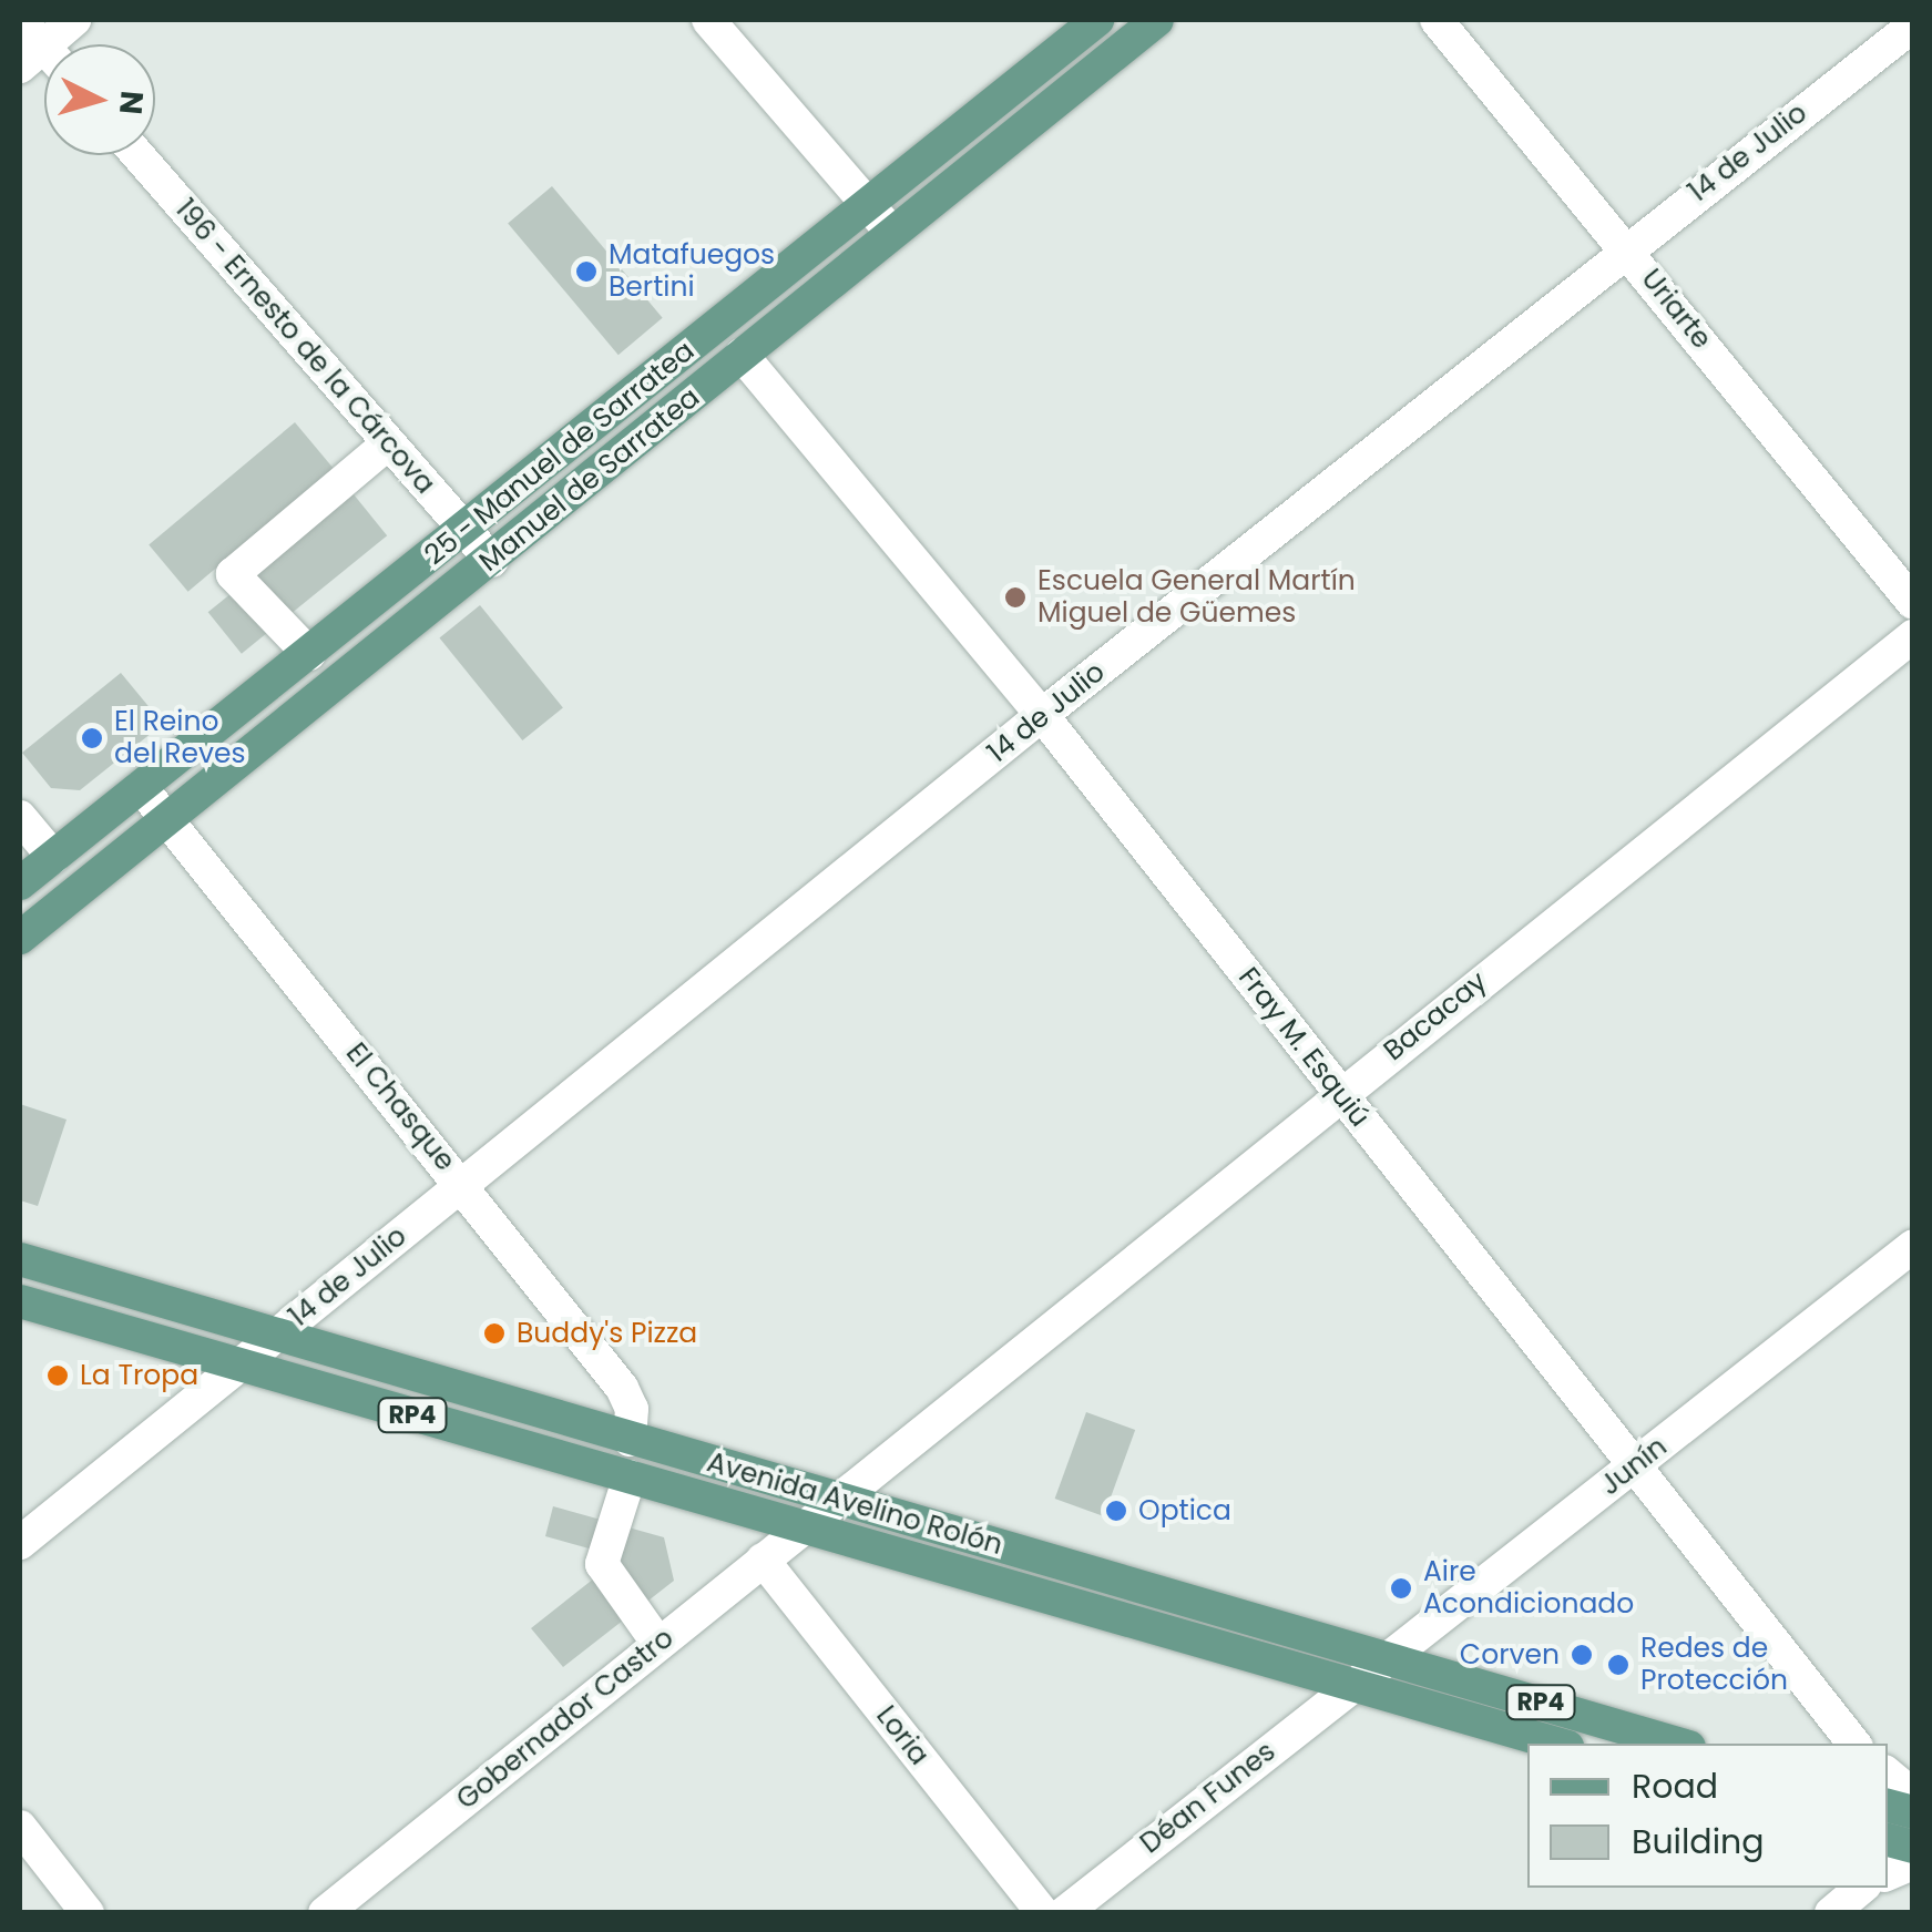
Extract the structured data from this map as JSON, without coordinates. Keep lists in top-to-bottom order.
{
  "streets": {
    "main road": [
      "25 - Manuel de Sarratea",
      "Manuel de Sarratea",
      "RP4",
      "Avenida Avelino Rolón"
    ],
    "street": [
      "14 de Julio",
      "Uriarte",
      "196 - Ernesto de la Cárcova",
      "Bacacay",
      "Fray M. Esquiú",
      "El Chasque",
      "Junín",
      "Gobernador Castro",
      "Loria",
      "Déan Funes"
    ]
  },
  "crossings": [
    ["14 de Julio", "Uriarte"],
    ["14 de Julio", "Fray M. Esquiú"],
    ["14 de Julio", "El Chasque"],
    ["14 de Julio", "Avenida Avelino Rolón"],
    ["196 - Ernesto de la Cárcova", "25 - Manuel de Sarratea"],
    ["196 - Ernesto de la Cárcova", "Manuel de Sarratea"],
    ["25 - Manuel de Sarratea", "El Chasque"],
    ["Manuel de Sarratea", "Fray M. Esquiú"],
    ["Manuel de Sarratea", "El Chasque"],
    ["Bacacay", "Fray M. Esquiú"],
    ["Bacacay", "Avenida Avelino Rolón"],
    ["Bacacay", "Gobernador Castro"],
    ["Fray M. Esquiú", "Junín"],
    ["El Chasque", "Avenida Avelino Rolón"],
    ["Junín", "Avenida Avelino Rolón"],
    ["Junín", "Déan Funes"],
    ["Avenida Avelino Rolón", "Gobernador Castro"],
    ["Avenida Avelino Rolón", "Déan Funes"],
    ["Gobernador Castro", "Loria"]
  ],
  "places": [
    "Matafuegos Bertini",
    "Escuela General Martín Miguel de Güemes",
    "El Reino del Reves",
    "Buddy's Pizza",
    "La Tropa",
    "Optica",
    "Aire Acondicionado",
    "Corven",
    "Redes de Protección"
  ],
  "legend": ["Road", "Building"],
  "north": "right"
}
